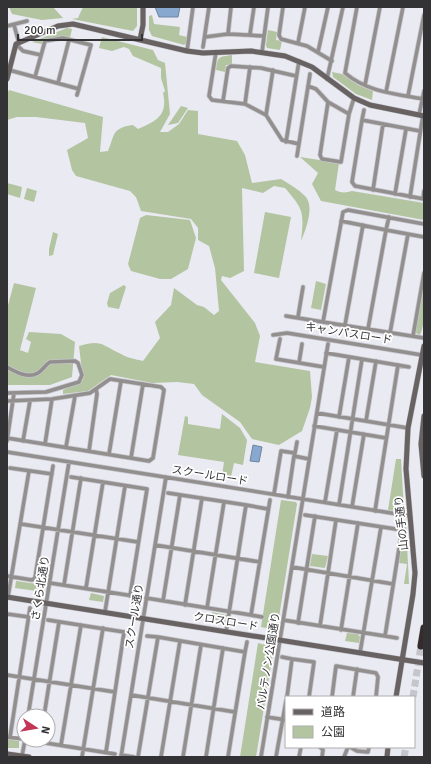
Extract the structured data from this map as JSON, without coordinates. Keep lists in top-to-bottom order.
{
  "streets": {
    "street": [
      "キャンパスロード",
      "スクールロード",
      "山の手通り",
      "さくら北通り",
      "スクール通り",
      "クロスロード",
      "パルテノン公園通り"
    ]
  },
  "crossings": [
    ["キャンパスロード", "山の手通り"],
    ["スクールロード", "山の手通り"],
    ["スクールロード", "さくら北通り"],
    ["スクールロード", "スクール通り"],
    ["スクールロード", "パルテノン公園通り"],
    ["山の手通り", "クロスロード"],
    ["さくら北通り", "クロスロード"],
    ["スクール通り", "クロスロード"],
    ["クロスロード", "パルテノン公園通り"]
  ],
  "legend": ["道路", "公園"],
  "scale_bar": "200 m",
  "north": "right"
}
